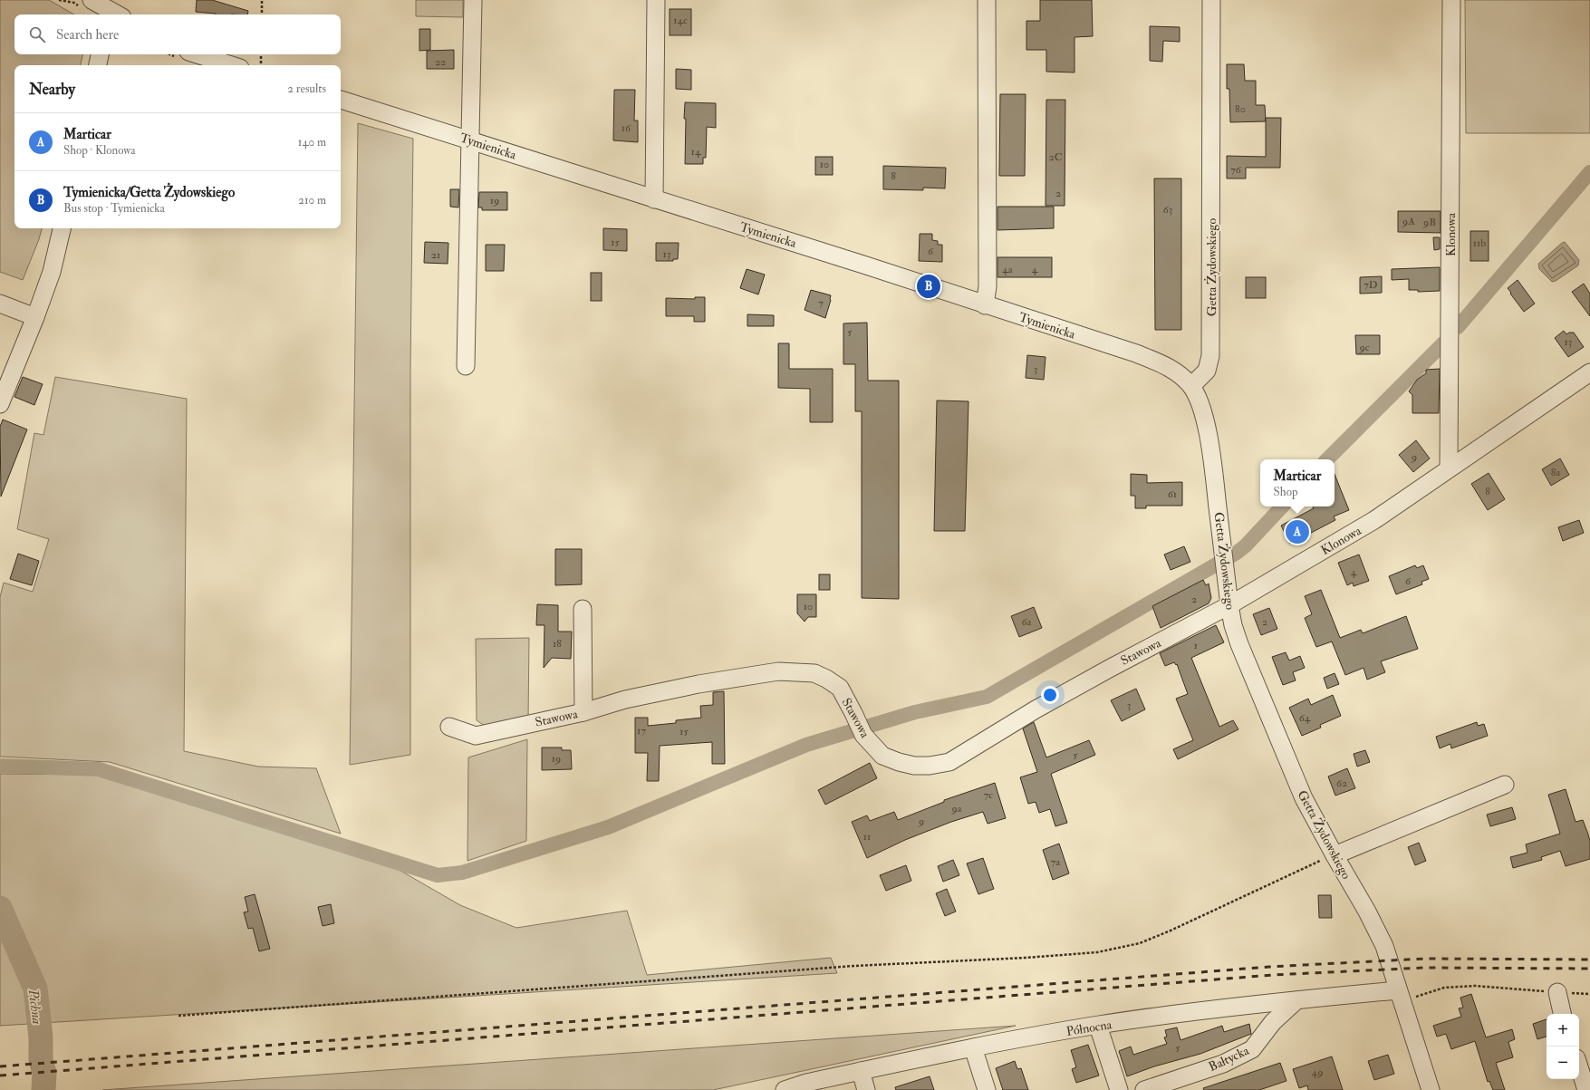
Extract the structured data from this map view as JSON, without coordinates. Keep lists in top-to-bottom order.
{
  "streets": {
    "street": [
      "Tymienicka",
      "Klonowa",
      "Getta Żydowskiego",
      "Stawowa",
      "Północna",
      "Bałtycka"
    ]
  },
  "crossings": [
    ["Tymienicka", "Getta Żydowskiego"],
    ["Klonowa", "Getta Żydowskiego"],
    ["Klonowa", "Stawowa"],
    ["Getta Żydowskiego", "Stawowa"],
    ["Getta Żydowskiego", "Północna"],
    ["Północna", "Bałtycka"]
  ],
  "water": ["Pichna"],
  "house_numbers": [
    "14c",
    "22",
    "80",
    "16",
    "14",
    "2C",
    "10",
    "76",
    "8",
    "2",
    "19",
    "63",
    "9A",
    "9B",
    "15",
    "11b",
    "6",
    "13",
    "21",
    "4a",
    "4",
    "7D",
    "7",
    "5",
    "13",
    "9c",
    "3",
    "9",
    "8a",
    "8",
    "61",
    "4",
    "6",
    "2",
    "10",
    "6a",
    "2",
    "18",
    "1",
    "3",
    "64",
    "17",
    "15",
    "5",
    "19",
    "62",
    "7c",
    "9a",
    "9",
    "11",
    "7a",
    "5",
    "49"
  ],
  "page": {
    "search": "Search here",
    "heading": ["Nearby", "2 results"],
    "list": [
      {
        "mark": "A",
        "name": "Marticar",
        "note": "Shop · Klonowa",
        "value": "140 m"
      },
      {
        "mark": "B",
        "name": "Tymienicka/Getta Żydowskiego",
        "note": "Bus stop · Tymienicka",
        "value": "210 m"
      }
    ],
    "pins": ["B", "A"],
    "popup": ["Marticar", "Shop"],
    "map_buttons": ["+", "−"]
  }
}
